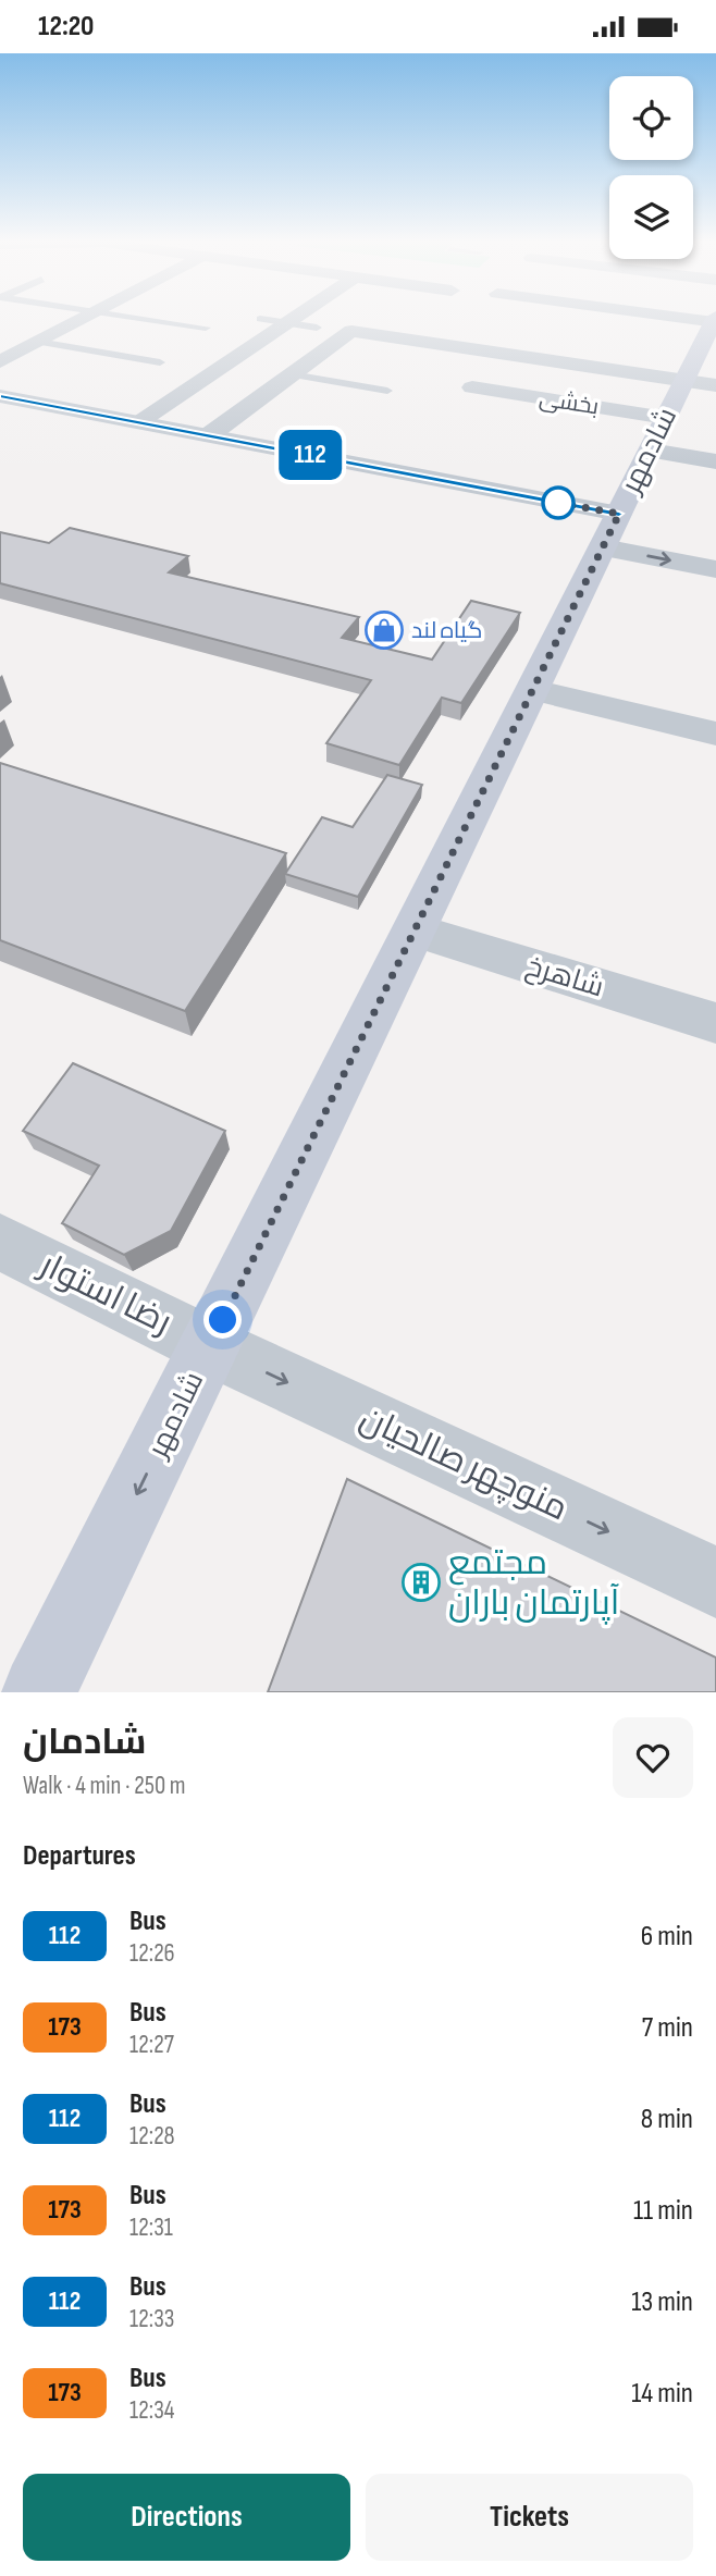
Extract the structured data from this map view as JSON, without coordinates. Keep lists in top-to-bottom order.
{
  "streets": {
    "main road": ["شادمهر"],
    "street": [
      "بخشی",
      "شاهرخ",
      "رضا استوار",
      "منوچهر صالحیان"
    ]
  },
  "crossings": [
    ["بخشی", "شادمهر"],
    ["شادمهر", "شاهرخ"],
    ["شادمهر", "رضا استوار"],
    ["شادمهر", "منوچهر صالحیان"],
    ["رضا استوار", "منوچهر صالحیان"]
  ],
  "one_way": ["منوچهر صالحیان"],
  "places": {
    "shop": ["گیاه لند"],
    "building": ["مجتمع آپارتمان باران"]
  },
  "lines": ["bus line 112"],
  "page": {
    "status": "12:20",
    "on_map": "112",
    "heading": [
      ["شادمان", "Walk · 4 min · 250 m"],
      "Departures"
    ],
    "list": [
      {
        "mark": "112",
        "name": "Bus",
        "note": "12:26",
        "value": "6 min"
      },
      {
        "mark": "173",
        "name": "Bus",
        "note": "12:27",
        "value": "7 min"
      },
      {
        "mark": "112",
        "name": "Bus",
        "note": "12:28",
        "value": "8 min"
      },
      {
        "mark": "173",
        "name": "Bus",
        "note": "12:31",
        "value": "11 min"
      },
      {
        "mark": "112",
        "name": "Bus",
        "note": "12:33",
        "value": "13 min"
      },
      {
        "mark": "173",
        "name": "Bus",
        "note": "12:34",
        "value": "14 min"
      }
    ],
    "buttons": ["Directions", "Tickets"]
  }
}
